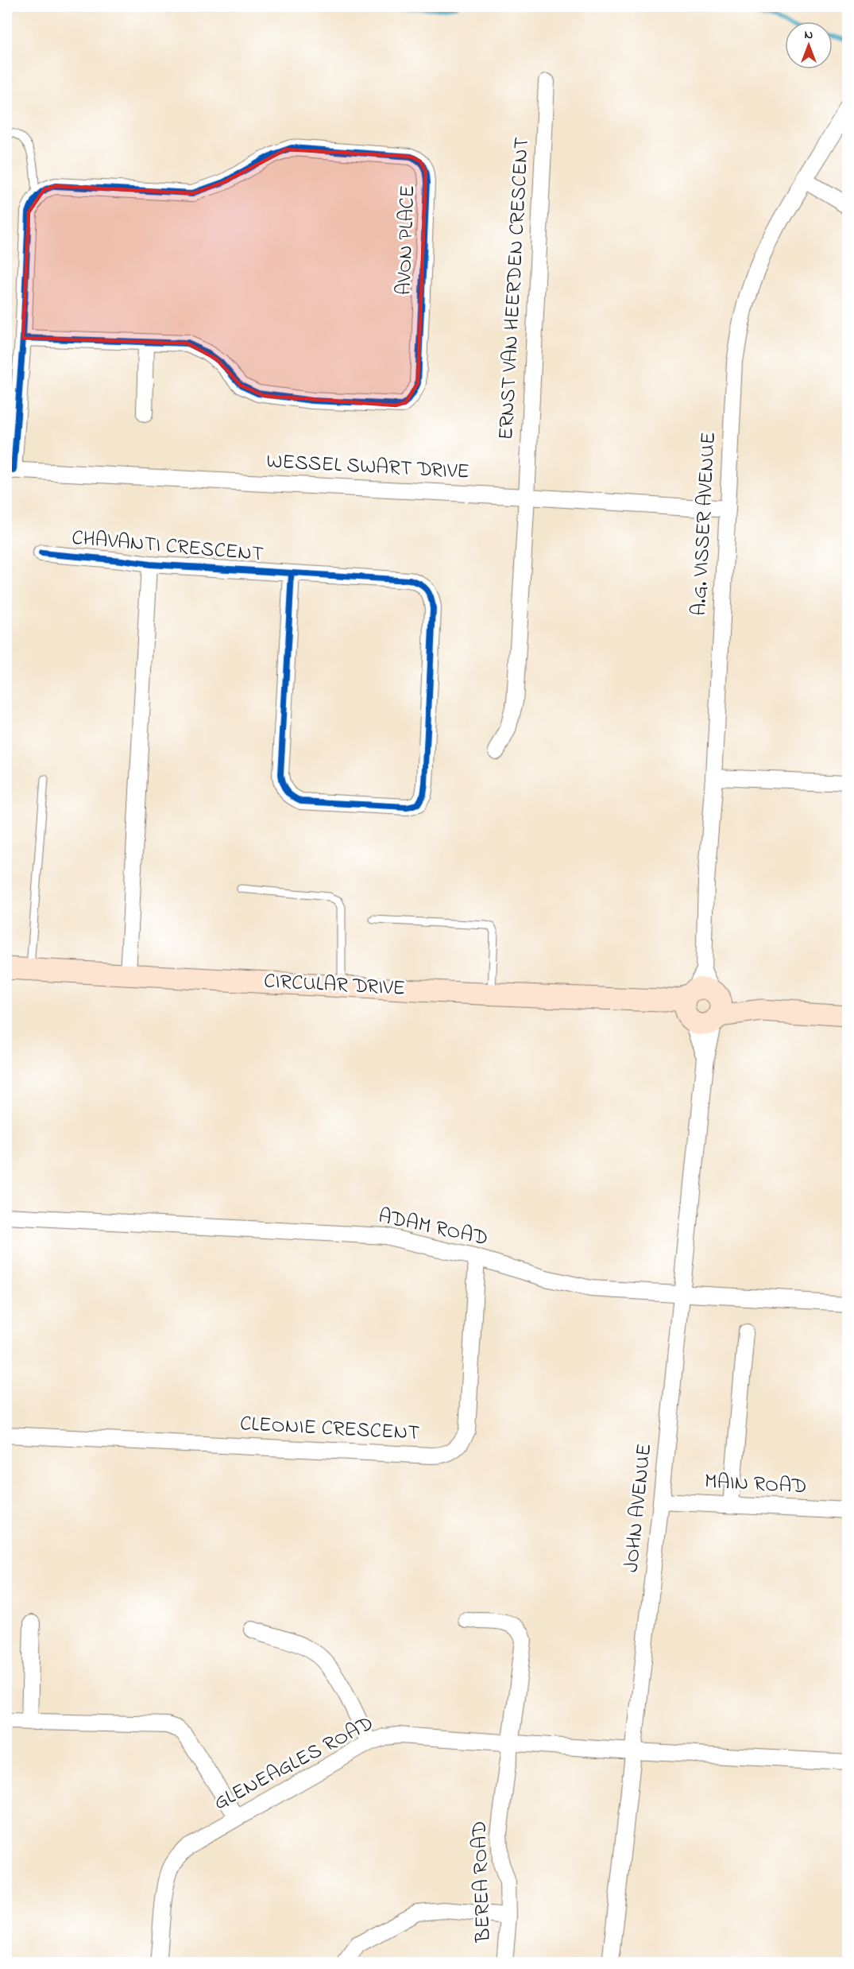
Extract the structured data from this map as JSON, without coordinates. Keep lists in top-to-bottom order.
{
  "streets": {
    "street": [
      "AVON PLACE",
      "ERNST VAN HEERDEN CRESCENT",
      "WESSEL SWART DRIVE",
      "A.G. VISSER AVENUE",
      "CHAVANTI CRESCENT",
      "CIRCULAR DRIVE",
      "ADAM ROAD",
      "CLEONIE CRESCENT",
      "MAIN ROAD",
      "JOHN AVENUE",
      "GLENEAGLES ROAD",
      "BEREA ROAD"
    ]
  },
  "crossings": [
    ["ERNST VAN HEERDEN CRESCENT", "WESSEL SWART DRIVE"],
    ["WESSEL SWART DRIVE", "A.G. VISSER AVENUE"],
    ["A.G. VISSER AVENUE", "CIRCULAR DRIVE"],
    ["A.G. VISSER AVENUE", "JOHN AVENUE"],
    ["CHAVANTI CRESCENT", "CIRCULAR DRIVE"],
    ["CIRCULAR DRIVE", "JOHN AVENUE"],
    ["ADAM ROAD", "CLEONIE CRESCENT"],
    ["ADAM ROAD", "JOHN AVENUE"],
    ["MAIN ROAD", "JOHN AVENUE"],
    ["JOHN AVENUE", "GLENEAGLES ROAD"],
    ["GLENEAGLES ROAD", "BEREA ROAD"]
  ],
  "north": "top"
}
